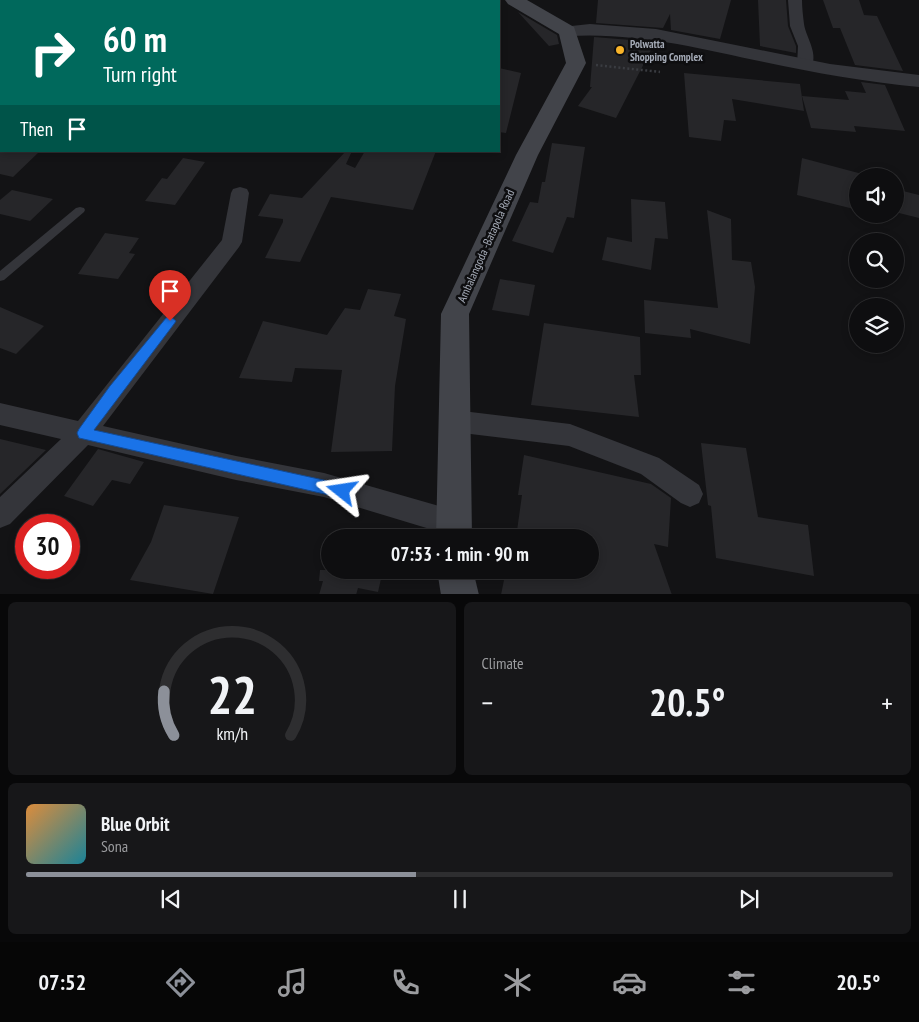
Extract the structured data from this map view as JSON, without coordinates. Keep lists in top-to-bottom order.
{
  "streets": {
    "main road": ["Ambalangoda -Batapola Road"]
  },
  "places": ["Polwatta Shopping Complex"],
  "page": {
    "turn": ["60 m", "Turn right"],
    "then": "Then",
    "limit": "30",
    "trip": "07:53 · 1 min · 90 m",
    "tile": "Climate",
    "heat": ["−", "20.5°", "+"],
    "song": ["Blue Orbit", "Sona"],
    "tabs": ["07:52", "20.5°"],
    "gauge": ["22", "km/h"]
  }
}
